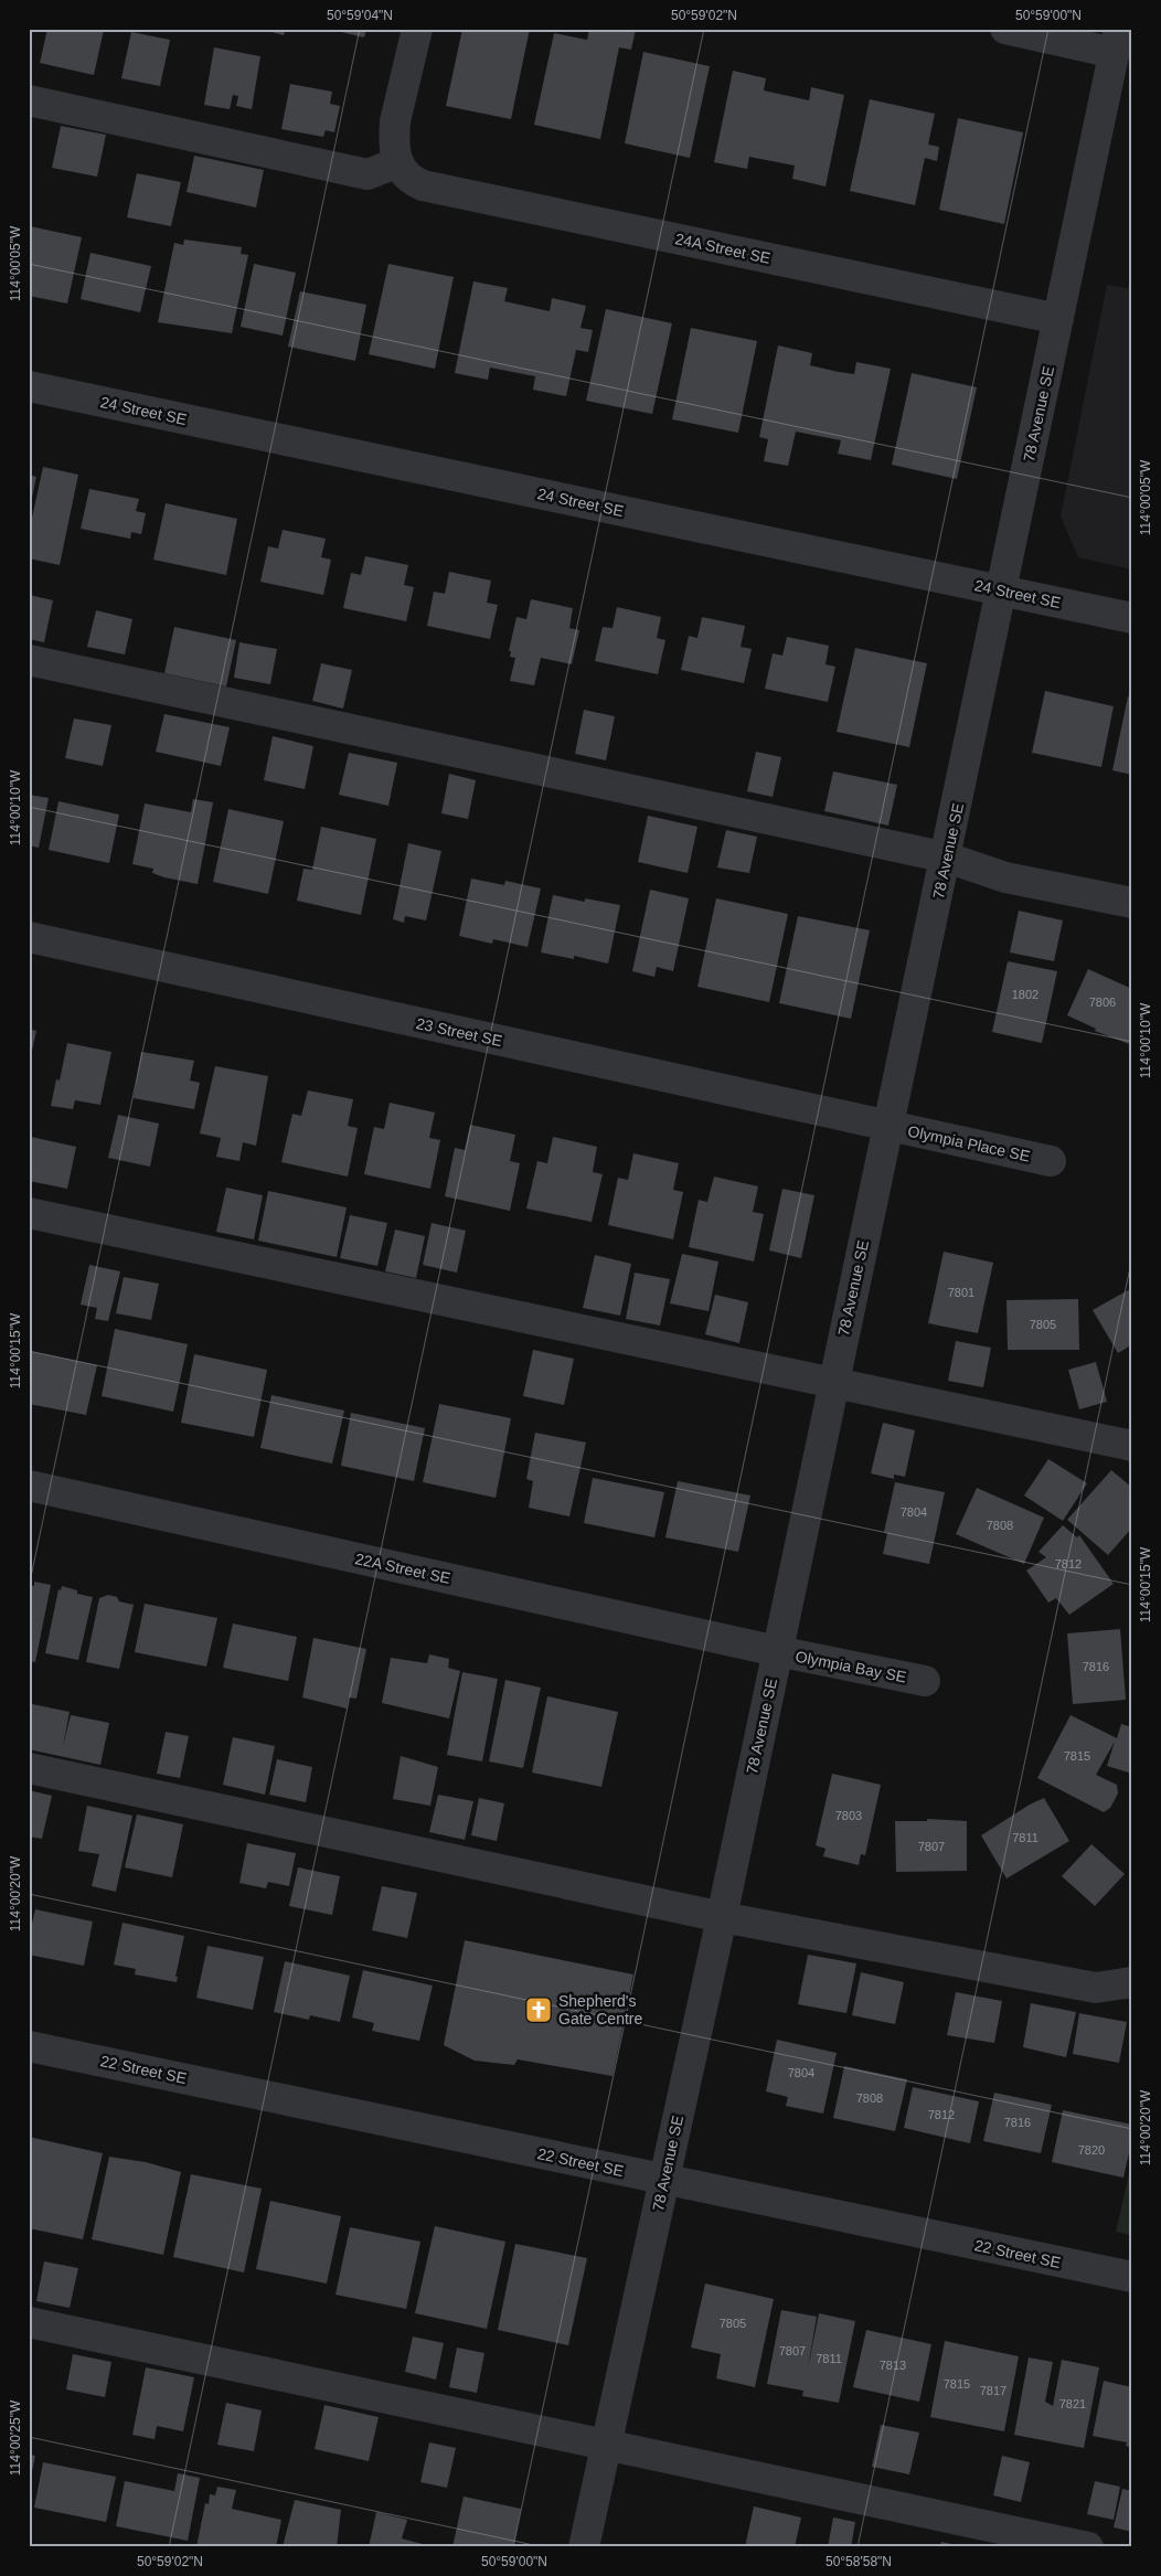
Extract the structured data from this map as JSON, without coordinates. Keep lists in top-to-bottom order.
{
  "streets": {
    "street": [
      "24A Street SE",
      "24 Street SE",
      "78 Avenue SE",
      "23 Street SE",
      "Olympia Place SE",
      "22A Street SE",
      "Olympia Bay SE",
      "22 Street SE"
    ]
  },
  "crossings": [
    ["24A Street SE", "78 Avenue SE"],
    ["24 Street SE", "78 Avenue SE"],
    ["78 Avenue SE", "23 Street SE"],
    ["78 Avenue SE", "Olympia Place SE"],
    ["78 Avenue SE", "22A Street SE"],
    ["78 Avenue SE", "Olympia Bay SE"],
    ["78 Avenue SE", "22 Street SE"],
    ["23 Street SE", "Olympia Place SE"],
    ["22A Street SE", "Olympia Bay SE"]
  ],
  "places": {
    "church": ["Shepherd's Gate Centre"]
  },
  "house_numbers": [
    "1802",
    "7806",
    "7801",
    "7805",
    "7804",
    "7808",
    "7812",
    "7816",
    "7815",
    "7803",
    "7811",
    "7807",
    "7804",
    "7808",
    "7812",
    "7816",
    "7820",
    "7805",
    "7807",
    "7811",
    "7813",
    "7815",
    "7817",
    "7821"
  ],
  "coordinates": [
    "50°59'04\"N",
    "50°59'02\"N",
    "50°59'00\"N",
    "114°00'05\"W",
    "114°00'10\"W",
    "114°00'15\"W",
    "114°00'20\"W",
    "114°00'25\"W",
    "50°58'58\"N"
  ]
}
